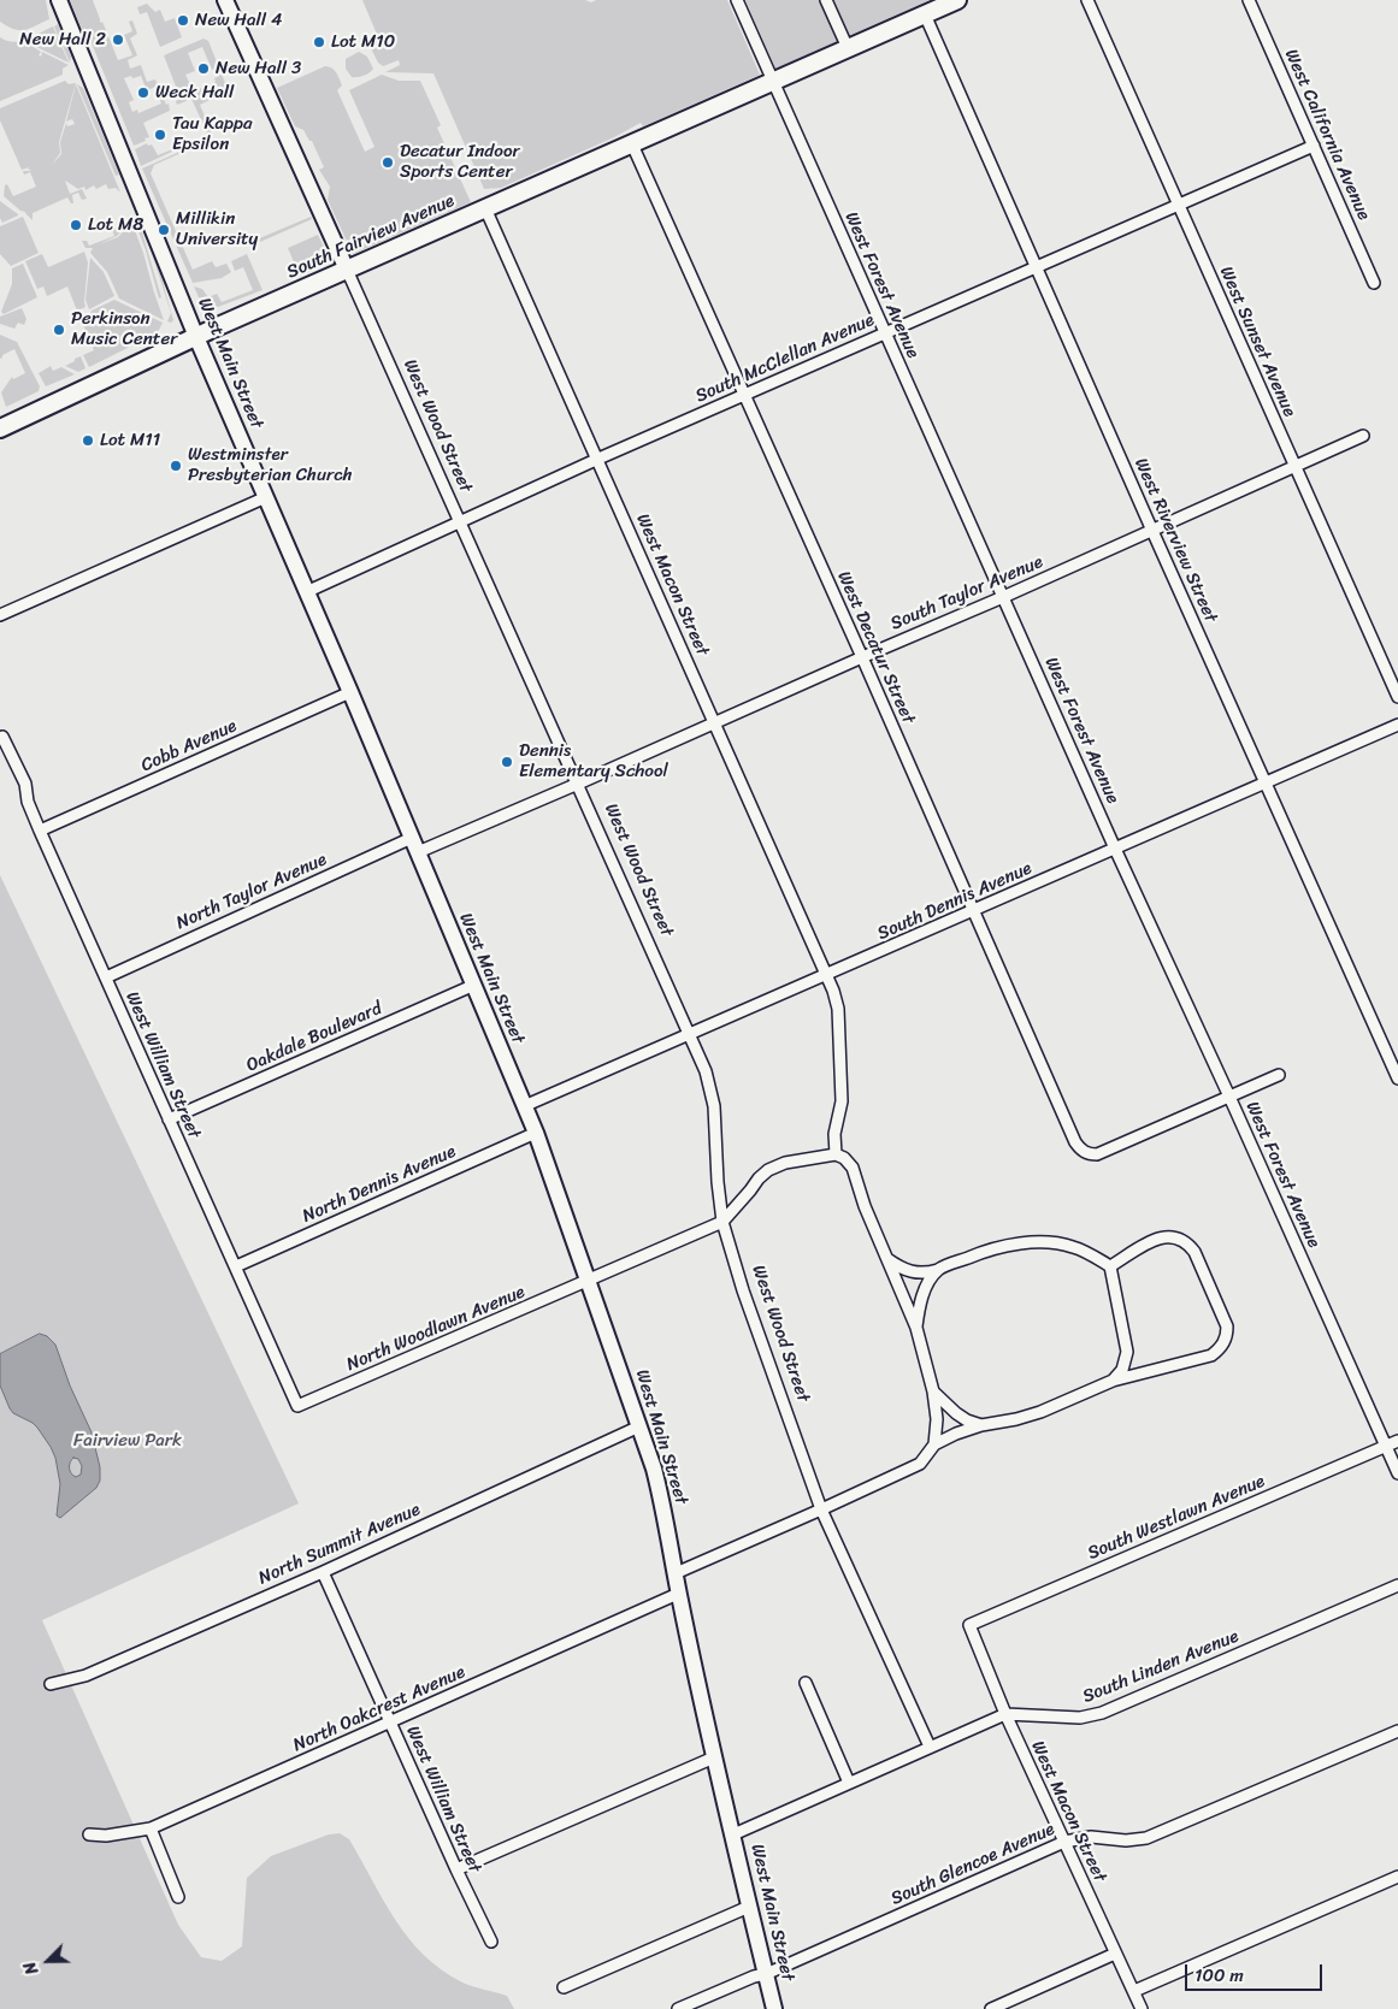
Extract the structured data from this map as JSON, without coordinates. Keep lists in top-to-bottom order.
{
  "streets": {
    "main road": ["South Fairview Avenue"],
    "street": [
      "West California Avenue",
      "West Forest Avenue",
      "West Sunset Avenue",
      "South McClellan Avenue",
      "West Main Street",
      "West Wood Street",
      "West Riverview Street",
      "West Macon Street",
      "South Taylor Avenue",
      "West Decatur Street",
      "Cobb Avenue",
      "North Taylor Avenue",
      "South Dennis Avenue",
      "Oakdale Boulevard",
      "West William Street",
      "North Dennis Avenue",
      "North Woodlawn Avenue",
      "South Westlawn Avenue",
      "North Summit Avenue",
      "South Linden Avenue",
      "North Oakcrest Avenue",
      "South Glencoe Avenue"
    ]
  },
  "crossings": [
    ["West California Avenue", "South McClellan Avenue"],
    ["South Fairview Avenue", "West Forest Avenue"],
    ["South Fairview Avenue", "West Main Street"],
    ["South Fairview Avenue", "West Wood Street"],
    ["South Fairview Avenue", "West Riverview Street"],
    ["South Fairview Avenue", "West Macon Street"],
    ["South Fairview Avenue", "West Decatur Street"],
    ["West Forest Avenue", "South McClellan Avenue"],
    ["West Forest Avenue", "South Taylor Avenue"],
    ["West Forest Avenue", "West Decatur Street"],
    ["West Forest Avenue", "South Dennis Avenue"],
    ["West Forest Avenue", "South Westlawn Avenue"],
    ["West Sunset Avenue", "South McClellan Avenue"],
    ["West Sunset Avenue", "South Taylor Avenue"],
    ["South McClellan Avenue", "West Main Street"],
    ["South McClellan Avenue", "West Wood Street"],
    ["South McClellan Avenue", "West Riverview Street"],
    ["South McClellan Avenue", "West Macon Street"],
    ["South McClellan Avenue", "West Decatur Street"],
    ["West Main Street", "South Taylor Avenue"],
    ["West Main Street", "Cobb Avenue"],
    ["West Main Street", "North Taylor Avenue"],
    ["West Main Street", "South Dennis Avenue"],
    ["West Main Street", "Oakdale Boulevard"],
    ["West Main Street", "North Dennis Avenue"],
    ["West Main Street", "North Woodlawn Avenue"],
    ["West Main Street", "North Summit Avenue"],
    ["West Main Street", "South Linden Avenue"],
    ["West Main Street", "North Oakcrest Avenue"],
    ["West Main Street", "South Glencoe Avenue"],
    ["West Wood Street", "South Taylor Avenue"],
    ["West Wood Street", "South Dennis Avenue"],
    ["West Wood Street", "North Woodlawn Avenue"],
    ["West Wood Street", "South Linden Avenue"],
    ["West Riverview Street", "South Taylor Avenue"],
    ["West Riverview Street", "South Dennis Avenue"],
    ["West Macon Street", "South Taylor Avenue"],
    ["West Macon Street", "South Dennis Avenue"],
    ["West Macon Street", "South Westlawn Avenue"],
    ["West Macon Street", "South Linden Avenue"],
    ["West Macon Street", "South Glencoe Avenue"],
    ["South Taylor Avenue", "West Decatur Street"],
    ["West Decatur Street", "South Dennis Avenue"],
    ["Cobb Avenue", "West William Street"],
    ["North Taylor Avenue", "West William Street"],
    ["Oakdale Boulevard", "West William Street"],
    ["West William Street", "North Dennis Avenue"],
    ["West William Street", "North Woodlawn Avenue"],
    ["West William Street", "North Summit Avenue"],
    ["West William Street", "North Oakcrest Avenue"]
  ],
  "parks": ["Fairview Park"],
  "places": [
    "New Hall 4",
    "New Hall 2",
    "Lot M10",
    "New Hall 3",
    "Weck Hall",
    "Tau Kappa Epsilon",
    "Decatur Indoor Sports Center",
    "Lot M8",
    "Millikin University",
    "Perkinson Music Center",
    "Lot M11",
    "Westminster Presbyterian Church",
    "Dennis Elementary School"
  ],
  "scale_bar": "100 m",
  "north": "bottom left"
}
